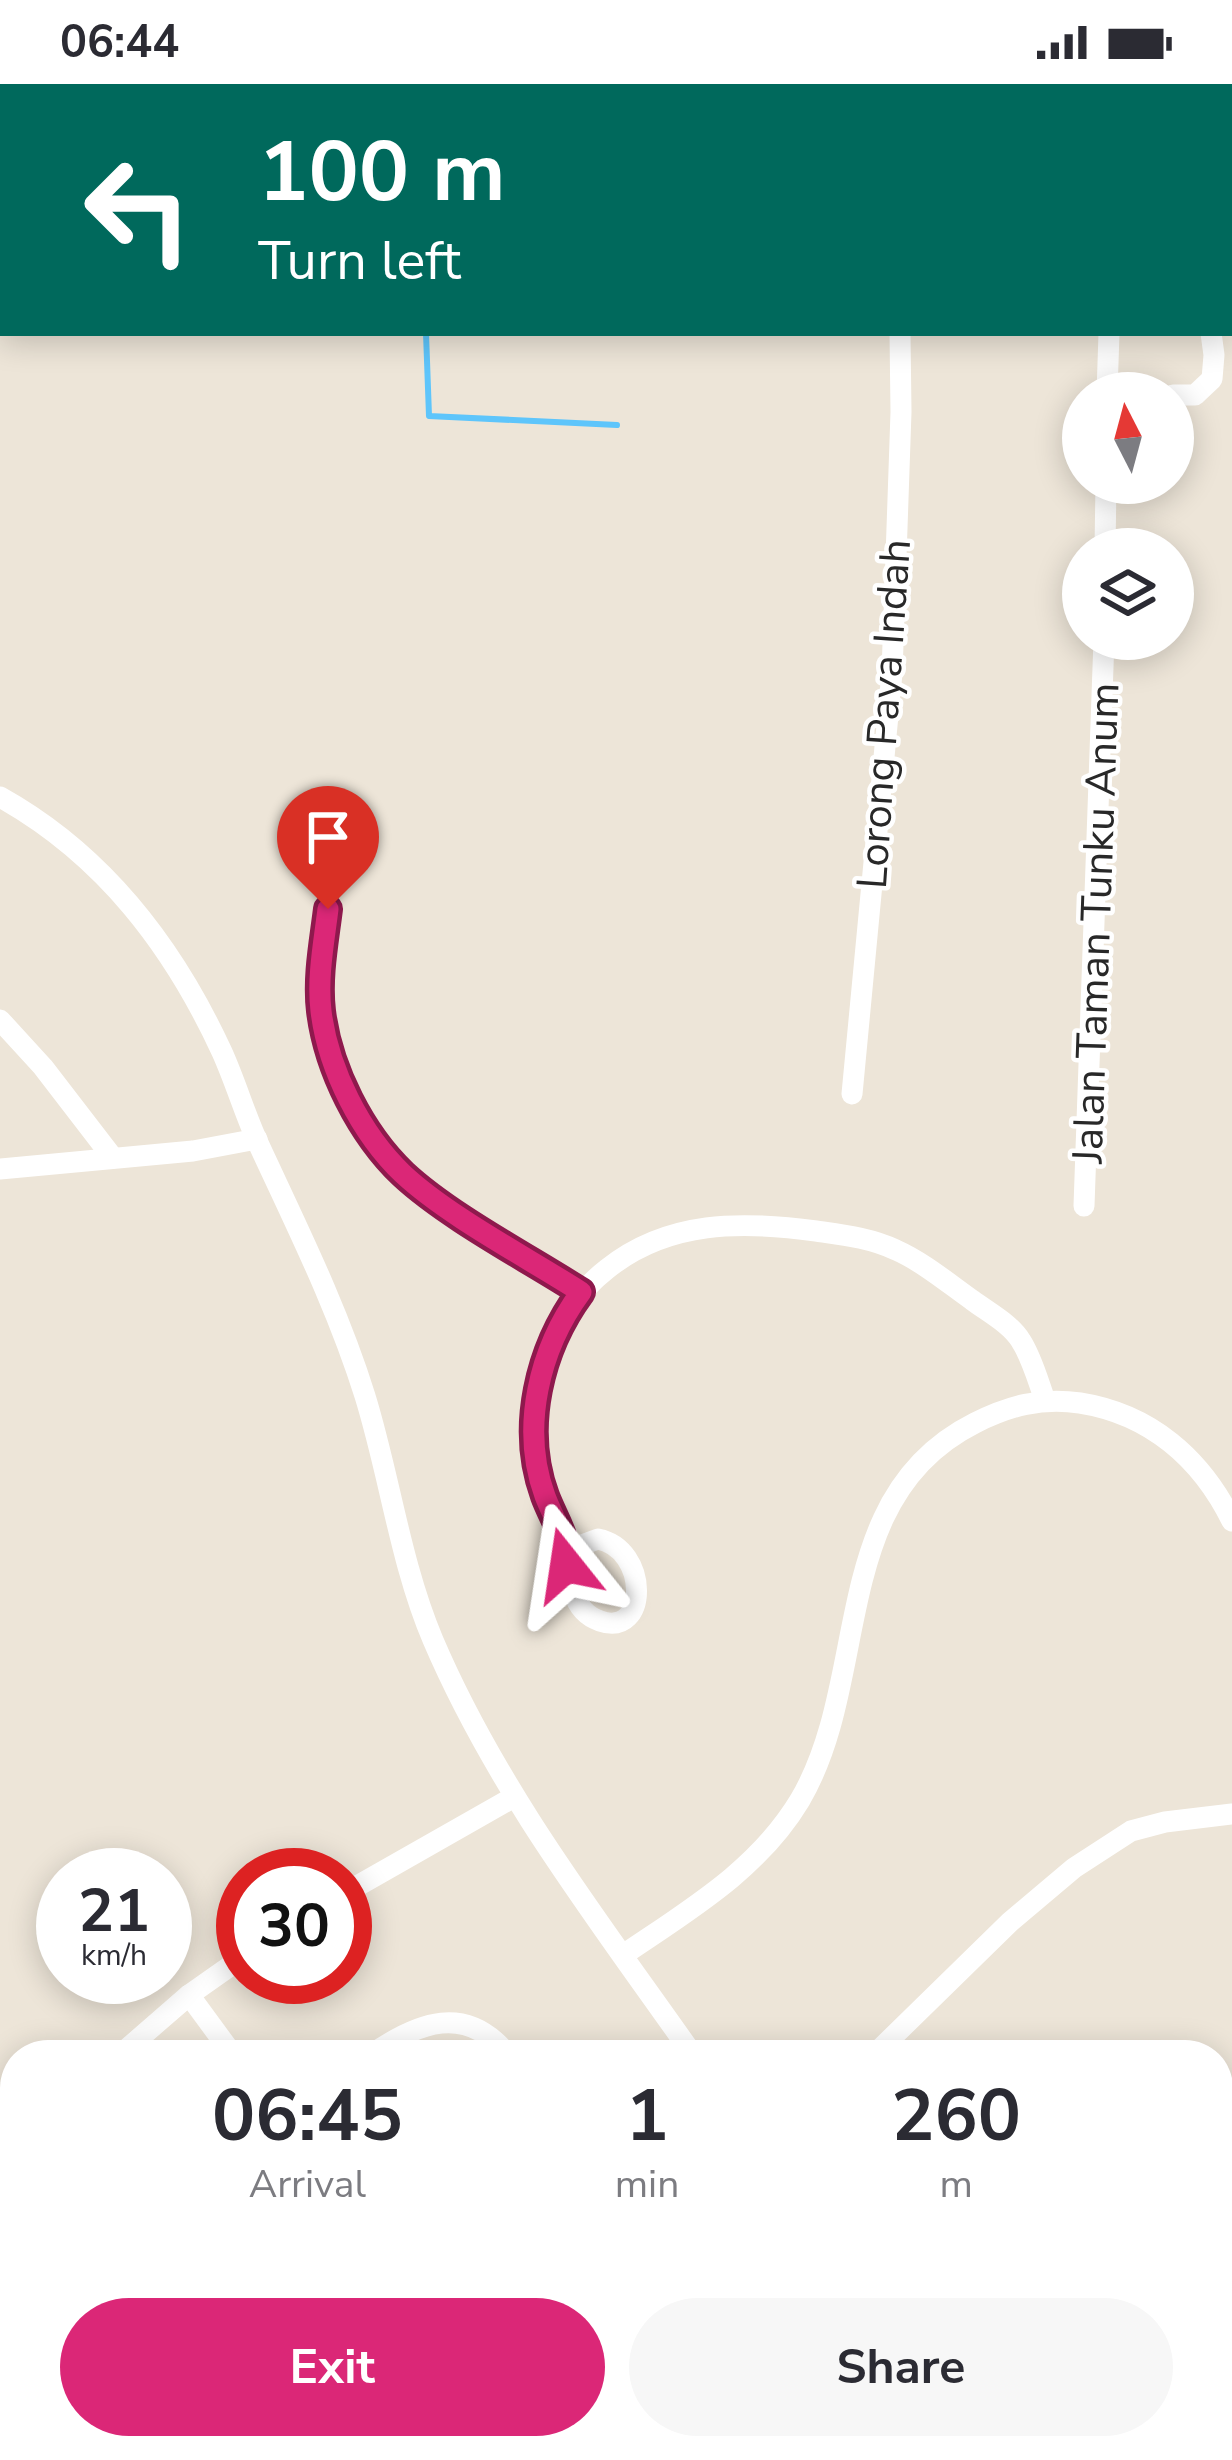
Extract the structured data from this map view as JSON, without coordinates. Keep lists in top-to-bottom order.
{
  "streets": {
    "street": ["Lorong Paya Indah", "Jalan Taman Tunku Anum"]
  },
  "north": "top",
  "page": {
    "status": "06:44",
    "turn": ["100 m", "Turn left"],
    "speed": "21 km/h",
    "limit": "30",
    "eta": [
      "06:45",
      "Arrival",
      "1",
      "min",
      "260",
      "m"
    ],
    "buttons": ["Exit", "Share"]
  }
}
